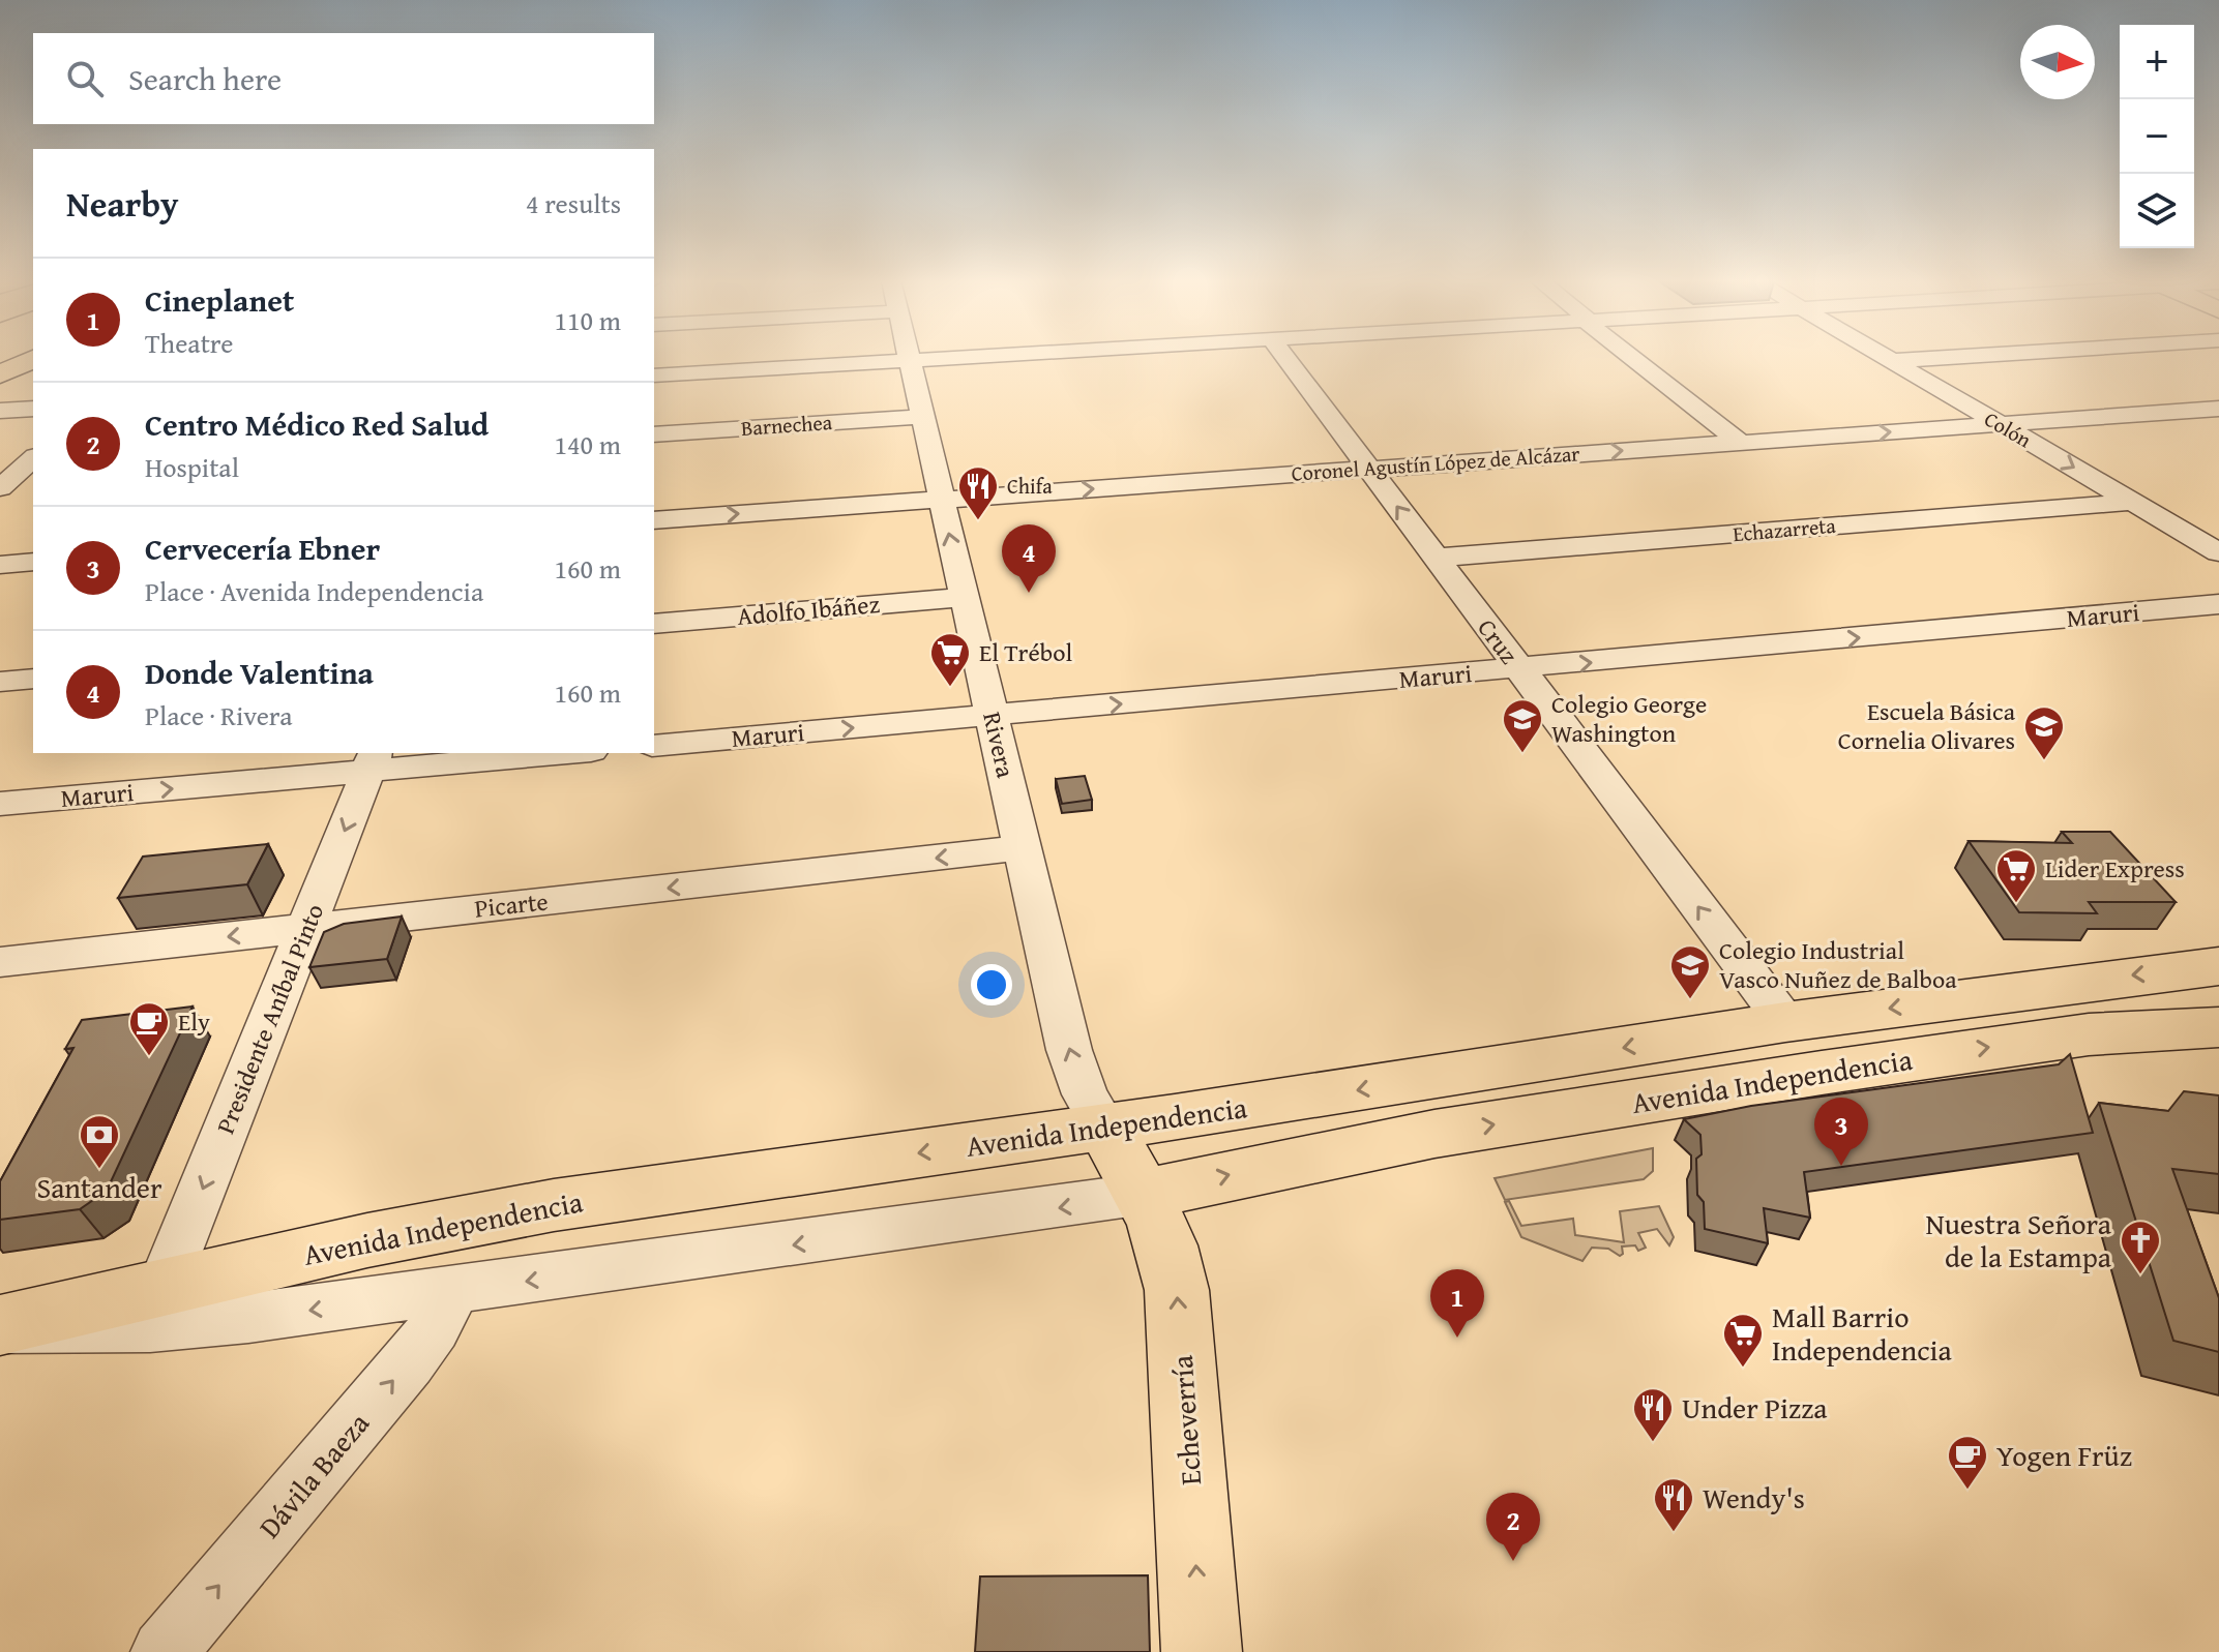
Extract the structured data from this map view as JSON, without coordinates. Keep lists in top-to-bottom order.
{
  "streets": {
    "main road": ["Rivera", "Avenida Independencia", "Echeverría"],
    "street": [
      "Barnechea",
      "Colón",
      "Coronel Agustín López de Alcázar",
      "Echazarreta",
      "Adolfo Ibáñez",
      "Maruri",
      "Cruz",
      "Picarte",
      "Presidente Aníbal Pinto",
      "Dávila Baeza"
    ]
  },
  "crossings": [
    ["Barnechea", "Rivera"],
    ["Colón", "Coronel Agustín López de Alcázar"],
    ["Colón", "Echazarreta"],
    ["Coronel Agustín López de Alcázar", "Cruz"],
    ["Coronel Agustín López de Alcázar", "Rivera"],
    ["Echazarreta", "Cruz"],
    ["Adolfo Ibáñez", "Rivera"],
    ["Maruri", "Cruz"],
    ["Maruri", "Rivera"],
    ["Maruri", "Presidente Aníbal Pinto"],
    ["Cruz", "Avenida Independencia"],
    ["Rivera", "Picarte"],
    ["Rivera", "Avenida Independencia"],
    ["Rivera", "Echeverría"],
    ["Picarte", "Presidente Aníbal Pinto"],
    ["Presidente Aníbal Pinto", "Avenida Independencia"],
    ["Avenida Independencia", "Echeverría"],
    ["Avenida Independencia", "Dávila Baeza"]
  ],
  "one_way": [
    "Colón",
    "Coronel Agustín López de Alcázar",
    "Maruri",
    "Cruz",
    "Rivera",
    "Picarte",
    "Presidente Aníbal Pinto",
    "Echeverría",
    "Dávila Baeza"
  ],
  "places": {
    "restaurant": ["Chifa", "Under Pizza", "Wendy's"],
    "supermarket": ["El Trébol", "Lider Express", "Mall Barrio Independencia"],
    "school or university": ["Colegio George Washington", "Escuela Básica Cornelia Olivares", "Colegio Industrial Vasco Nuñez de Balboa"],
    "cafe": ["Ely", "Yogen Früz"],
    "bank": ["Santander"],
    "church": ["Nuestra Señora de la Estampa"]
  },
  "north": "right",
  "page": {
    "map_buttons": ["+", "−"],
    "search": "Search here",
    "heading": ["Nearby", "4 results"],
    "list": [
      {
        "mark": "1",
        "name": "Cineplanet",
        "note": "Theatre",
        "value": "110 m"
      },
      {
        "mark": "2",
        "name": "Centro Médico Red Salud",
        "note": "Hospital",
        "value": "140 m"
      },
      {
        "mark": "3",
        "name": "Cervecería Ebner",
        "note": "Place · Avenida Independencia",
        "value": "160 m"
      },
      {
        "mark": "4",
        "name": "Donde Valentina",
        "note": "Place · Rivera",
        "value": "160 m"
      }
    ],
    "pins": [
      "4",
      "3",
      "1",
      "2"
    ]
  }
}
